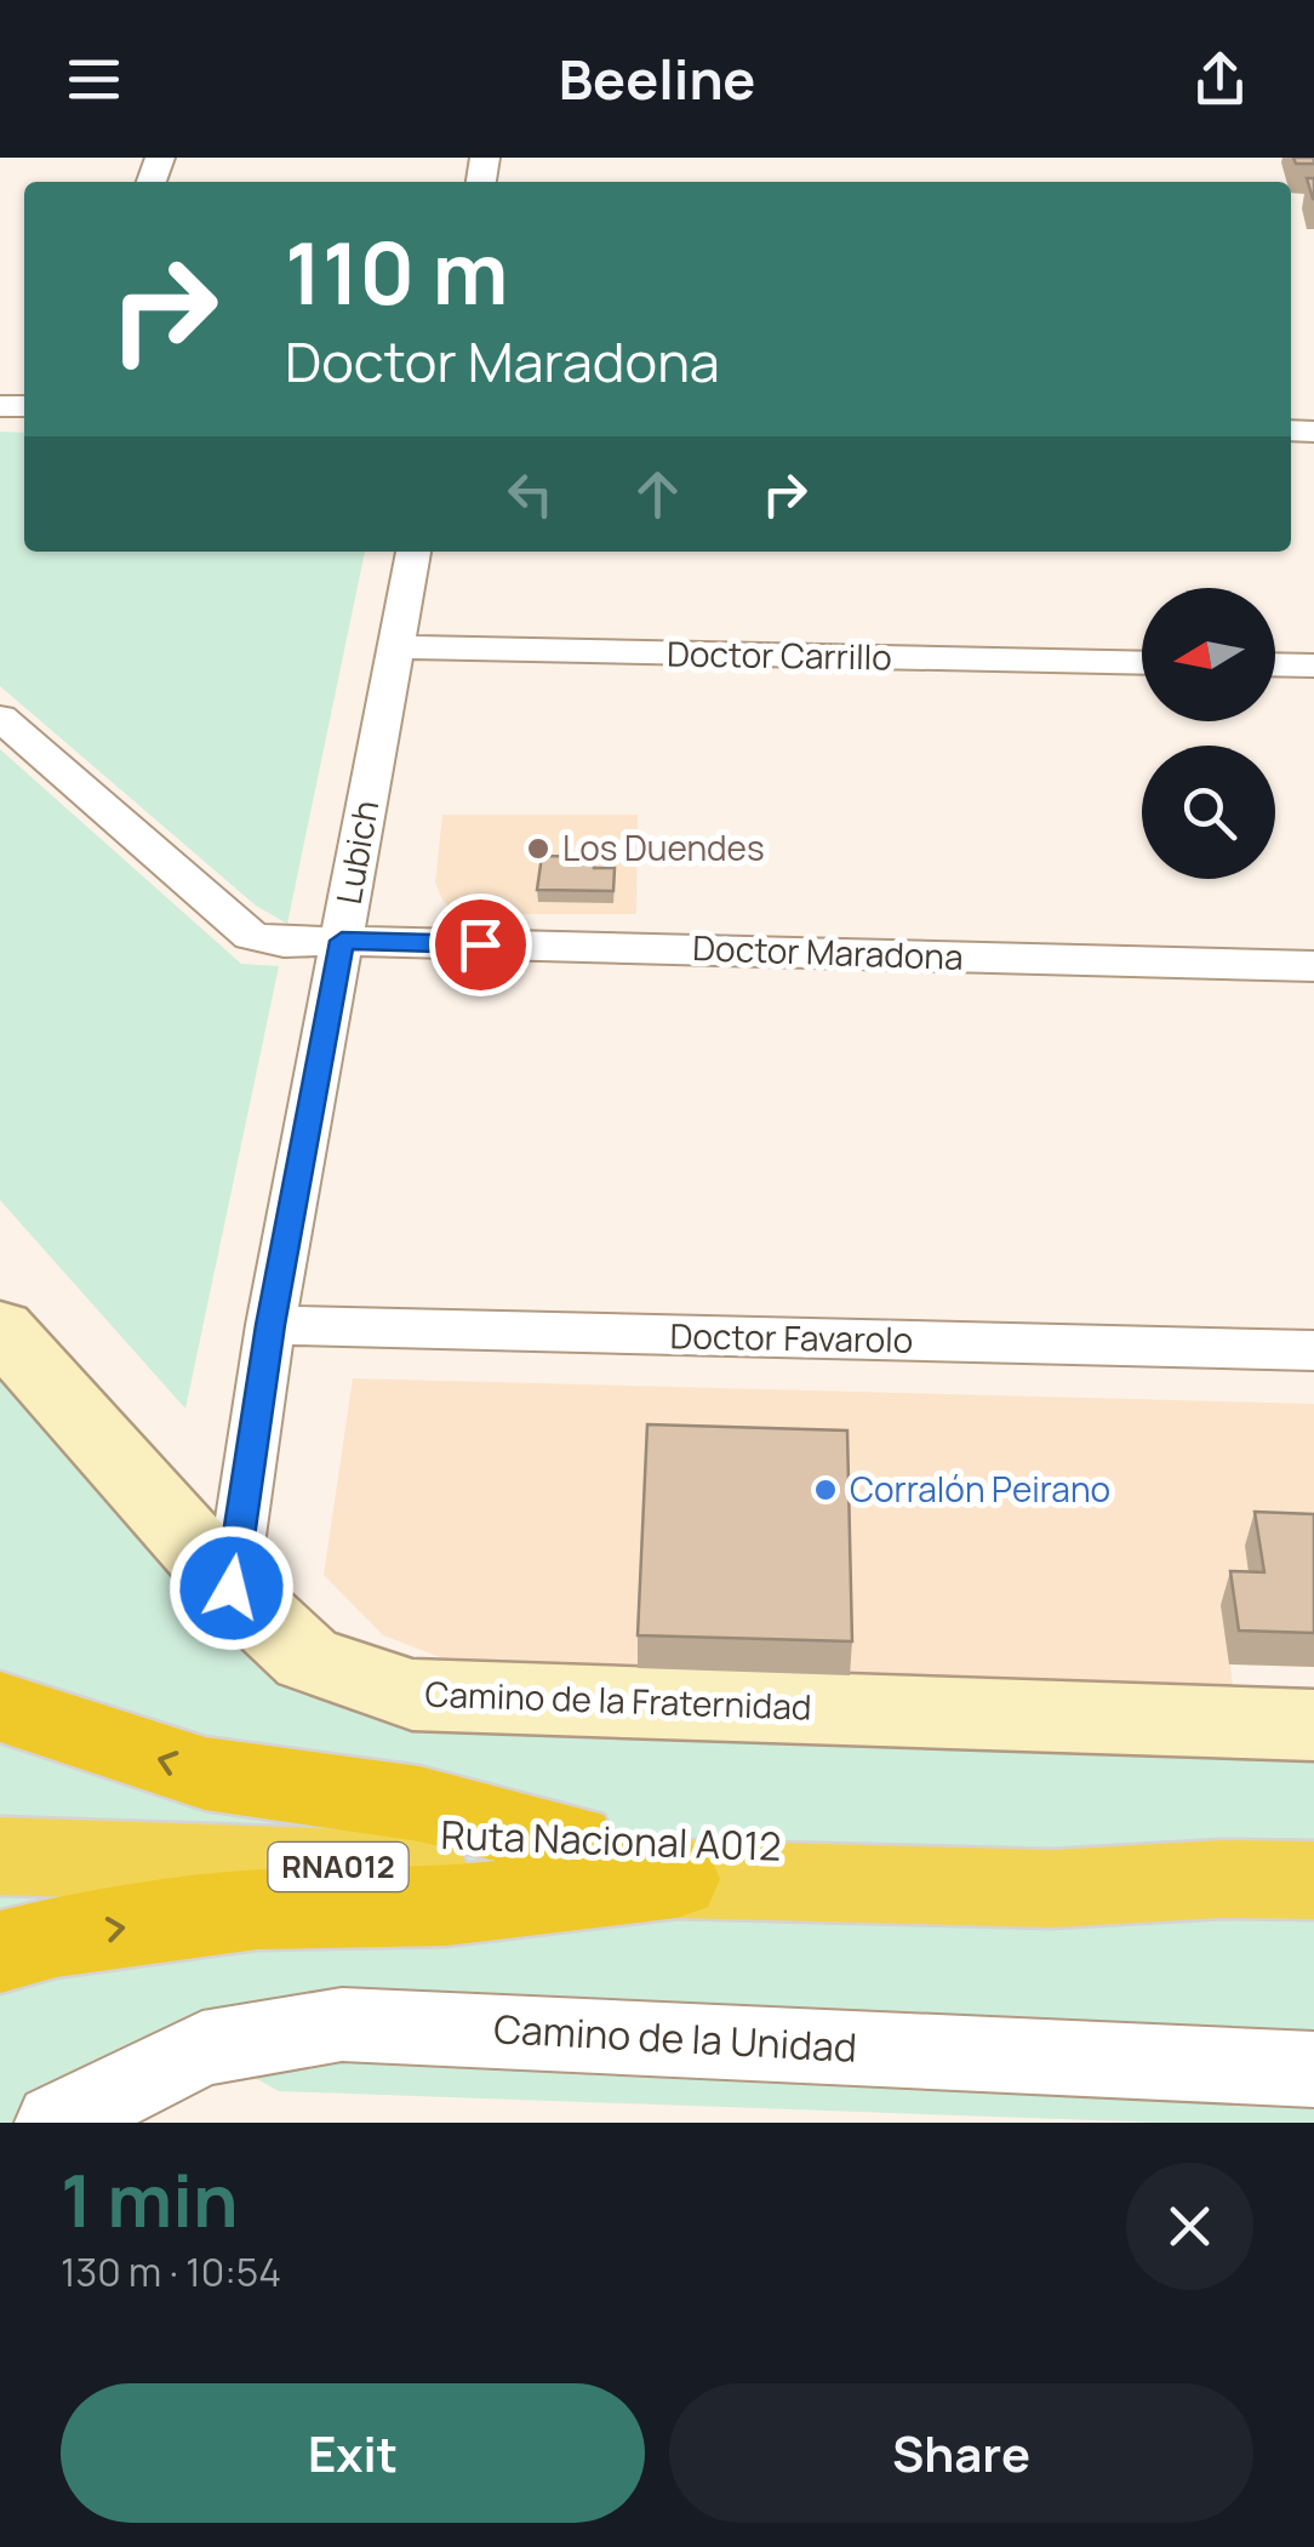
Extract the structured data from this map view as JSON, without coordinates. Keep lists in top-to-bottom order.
{
  "streets": {
    "highway": ["Ruta Nacional A012", "RNA012"],
    "main road": ["Camino de la Fraternidad"],
    "street": [
      "Doctor Carrillo",
      "Lubich",
      "Doctor Maradona",
      "Doctor Favarolo",
      "Camino de la Unidad"
    ]
  },
  "crossings": [
    ["Doctor Carrillo", "Lubich"],
    ["Lubich", "Doctor Maradona"],
    ["Lubich", "Doctor Favarolo"],
    ["Lubich", "Camino de la Fraternidad"]
  ],
  "places": ["Los Duendes", "Corralón Peirano"],
  "north": "left",
  "page": {
    "header": "Beeline",
    "turn": ["110 m", "Doctor Maradona"],
    "heading": ["1 min", "130 m · 10:54"],
    "buttons": ["Exit", "Share"]
  }
}
